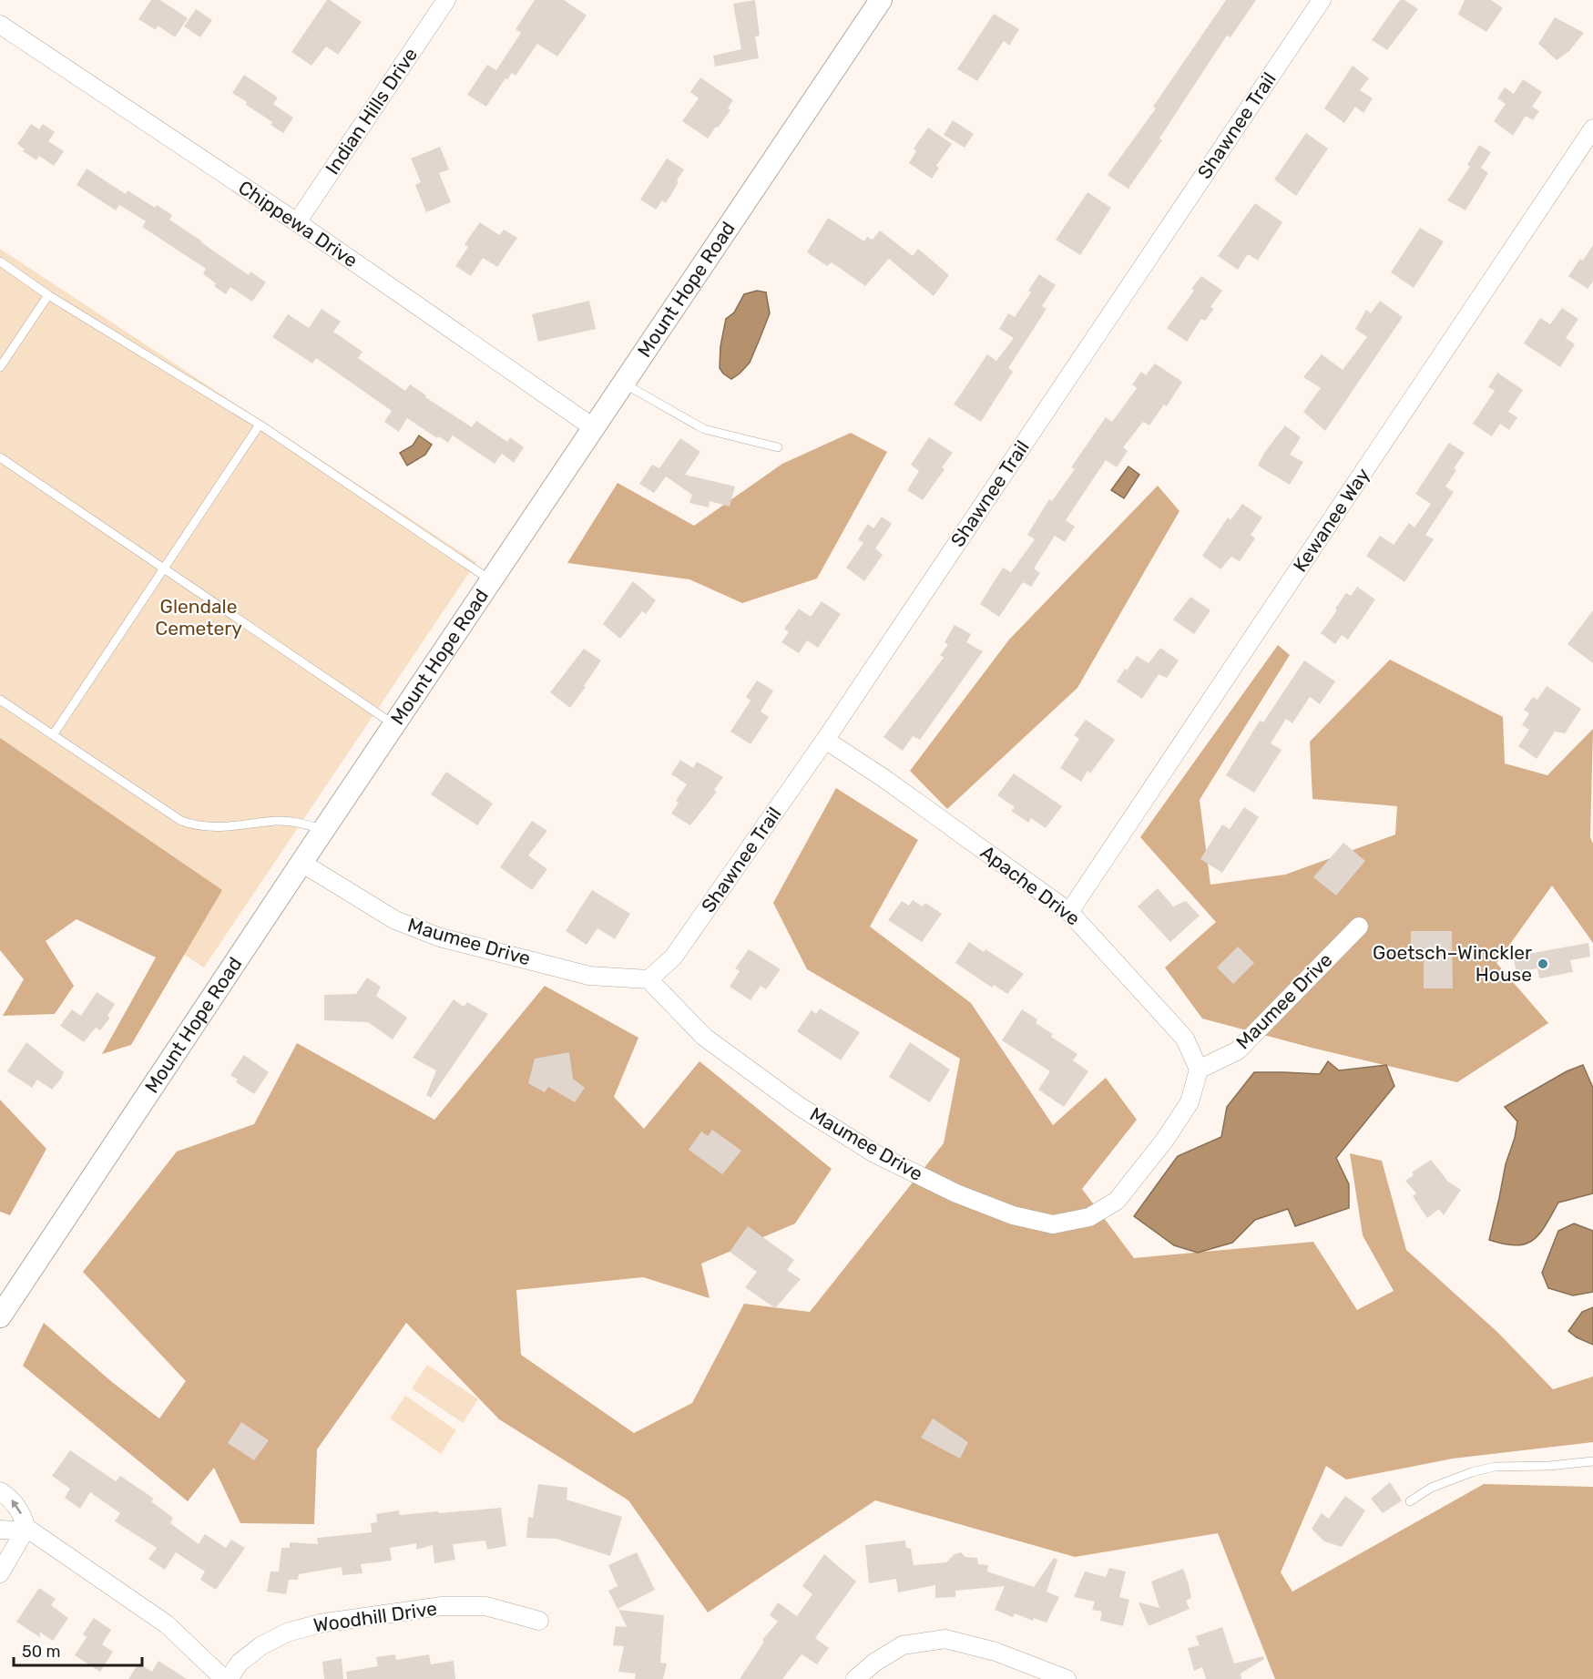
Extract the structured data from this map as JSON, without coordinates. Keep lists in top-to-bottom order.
{
  "streets": {
    "street": [
      "Indian Hills Drive",
      "Shawnee Trail",
      "Chippewa Drive",
      "Mount Hope Road",
      "Kewanee Way",
      "Apache Drive",
      "Maumee Drive",
      "Woodhill Drive"
    ]
  },
  "crossings": [
    ["Indian Hills Drive", "Chippewa Drive"],
    ["Shawnee Trail", "Apache Drive"],
    ["Shawnee Trail", "Maumee Drive"],
    ["Chippewa Drive", "Mount Hope Road"],
    ["Mount Hope Road", "Maumee Drive"],
    ["Kewanee Way", "Apache Drive"],
    ["Apache Drive", "Maumee Drive"]
  ],
  "parks": ["Glendale Cemetery"],
  "places": ["Goetsch–Winckler House"],
  "scale_bar": "50 m"
}
